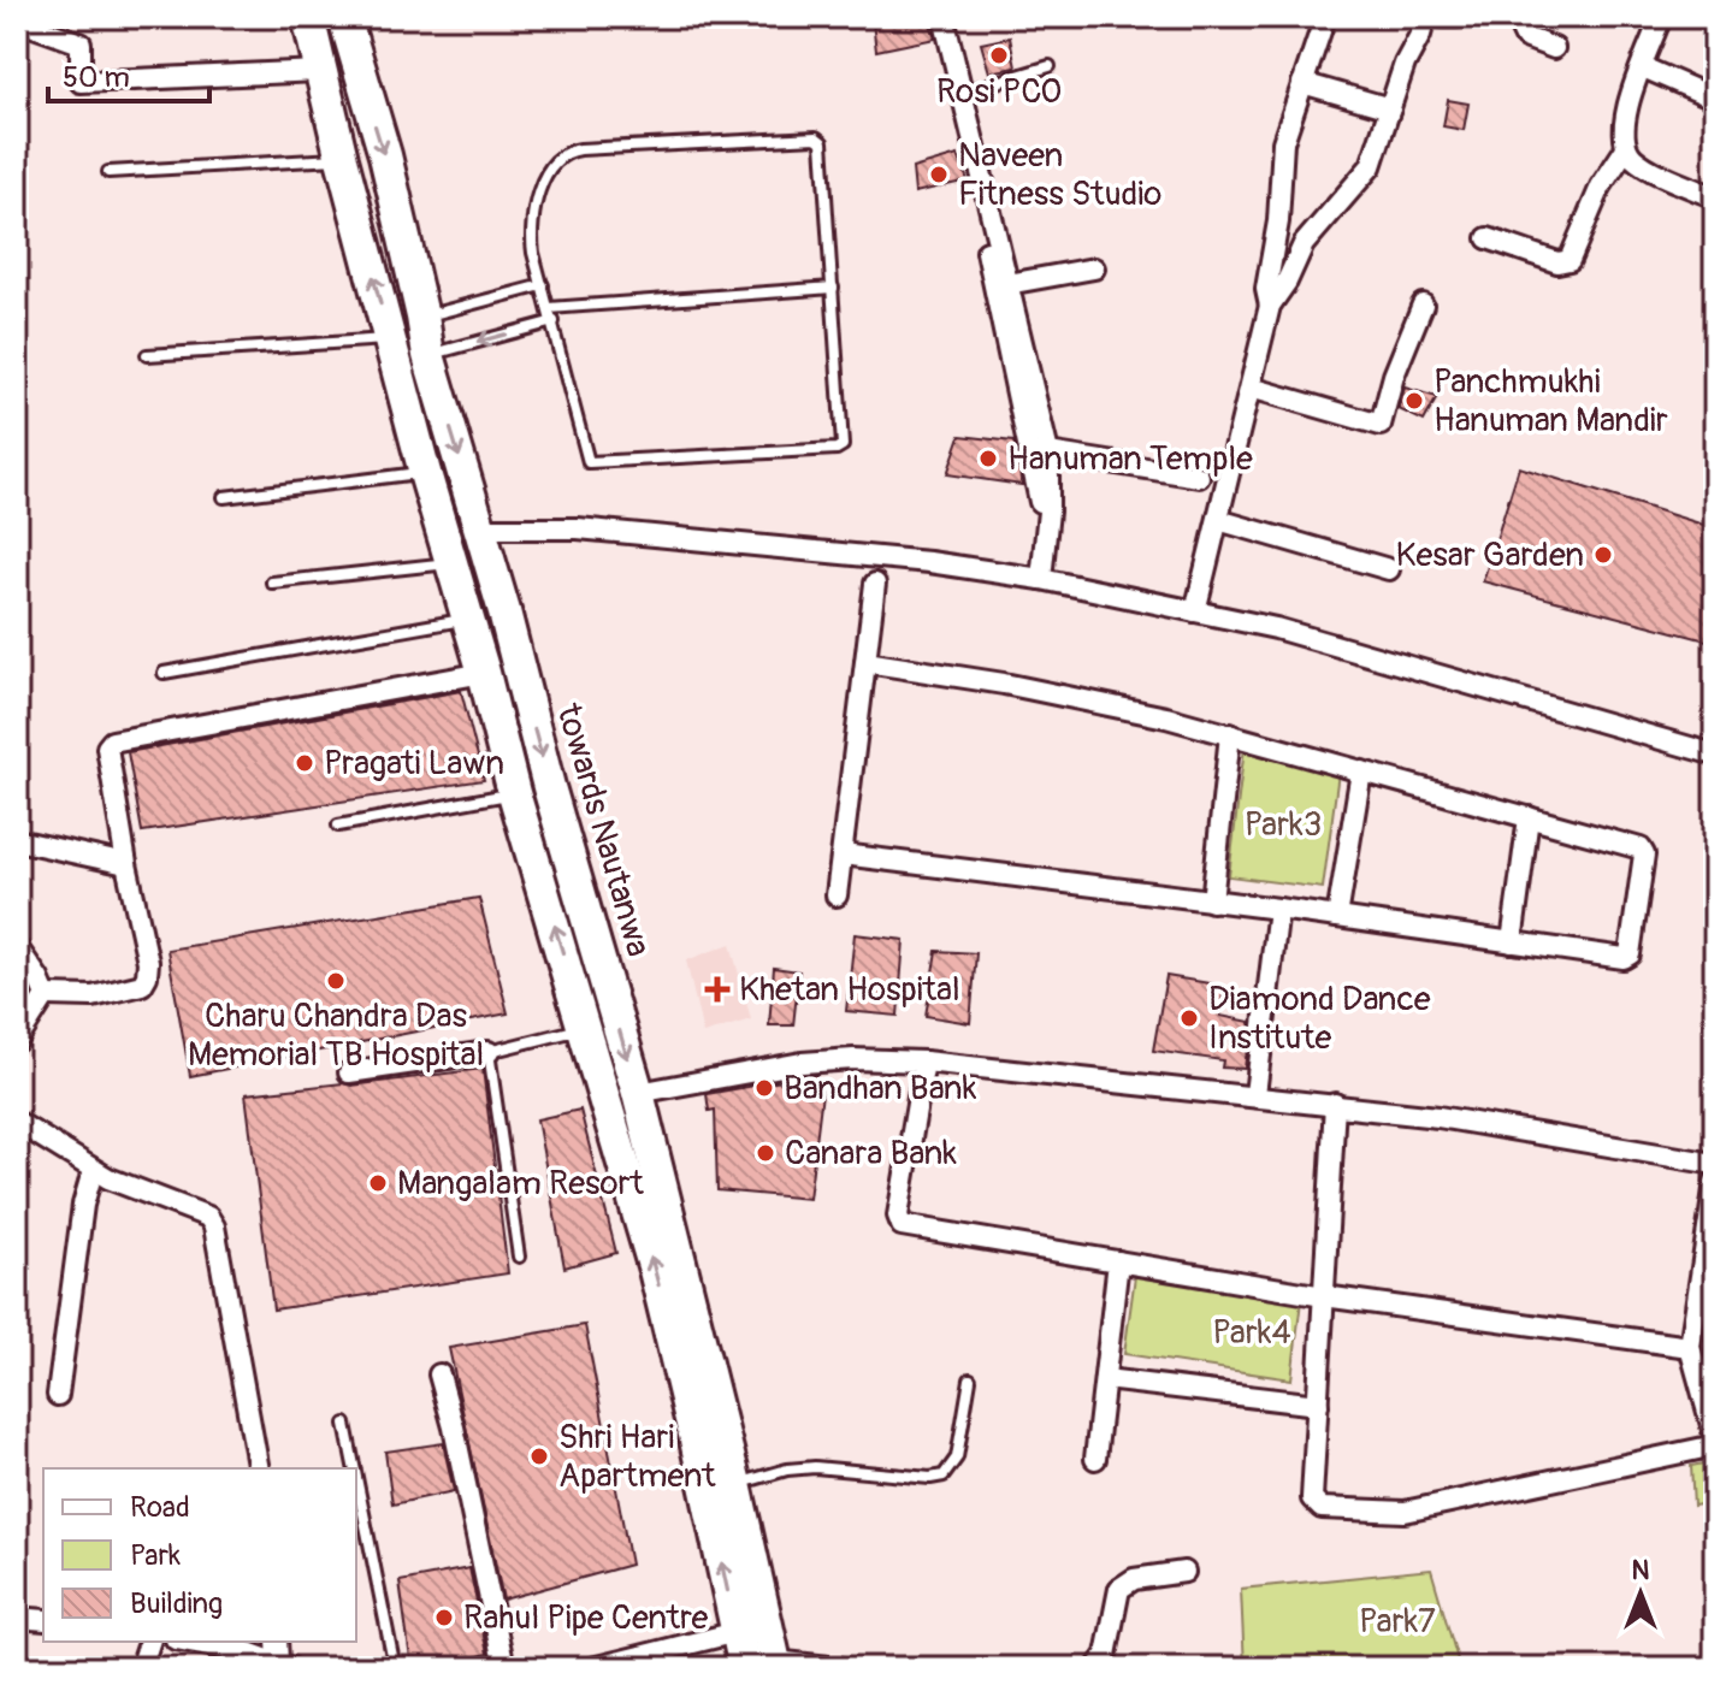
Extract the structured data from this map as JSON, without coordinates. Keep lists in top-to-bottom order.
{
  "streets": {
    "main road": ["towards Nautanwa"]
  },
  "parks": ["Park3", "Park4", "Park7"],
  "places": {
    "other": [
      "Rosi PCO",
      "Naveen Fitness Studio",
      "Panchmukhi Hanuman Mandir",
      "Hanuman Temple",
      "Kesar Garden",
      "Pragati Lawn",
      "Charu Chandra Das Memorial TB Hospital",
      "Diamond Dance Institute",
      "Bandhan Bank",
      "Canara Bank",
      "Mangalam Resort",
      "Shri Hari Apartment",
      "Rahul Pipe Centre"
    ],
    "health": ["Khetan Hospital"]
  },
  "legend": ["Road", "Park", "Building"],
  "scale_bar": "50 m",
  "north": "top"
}
